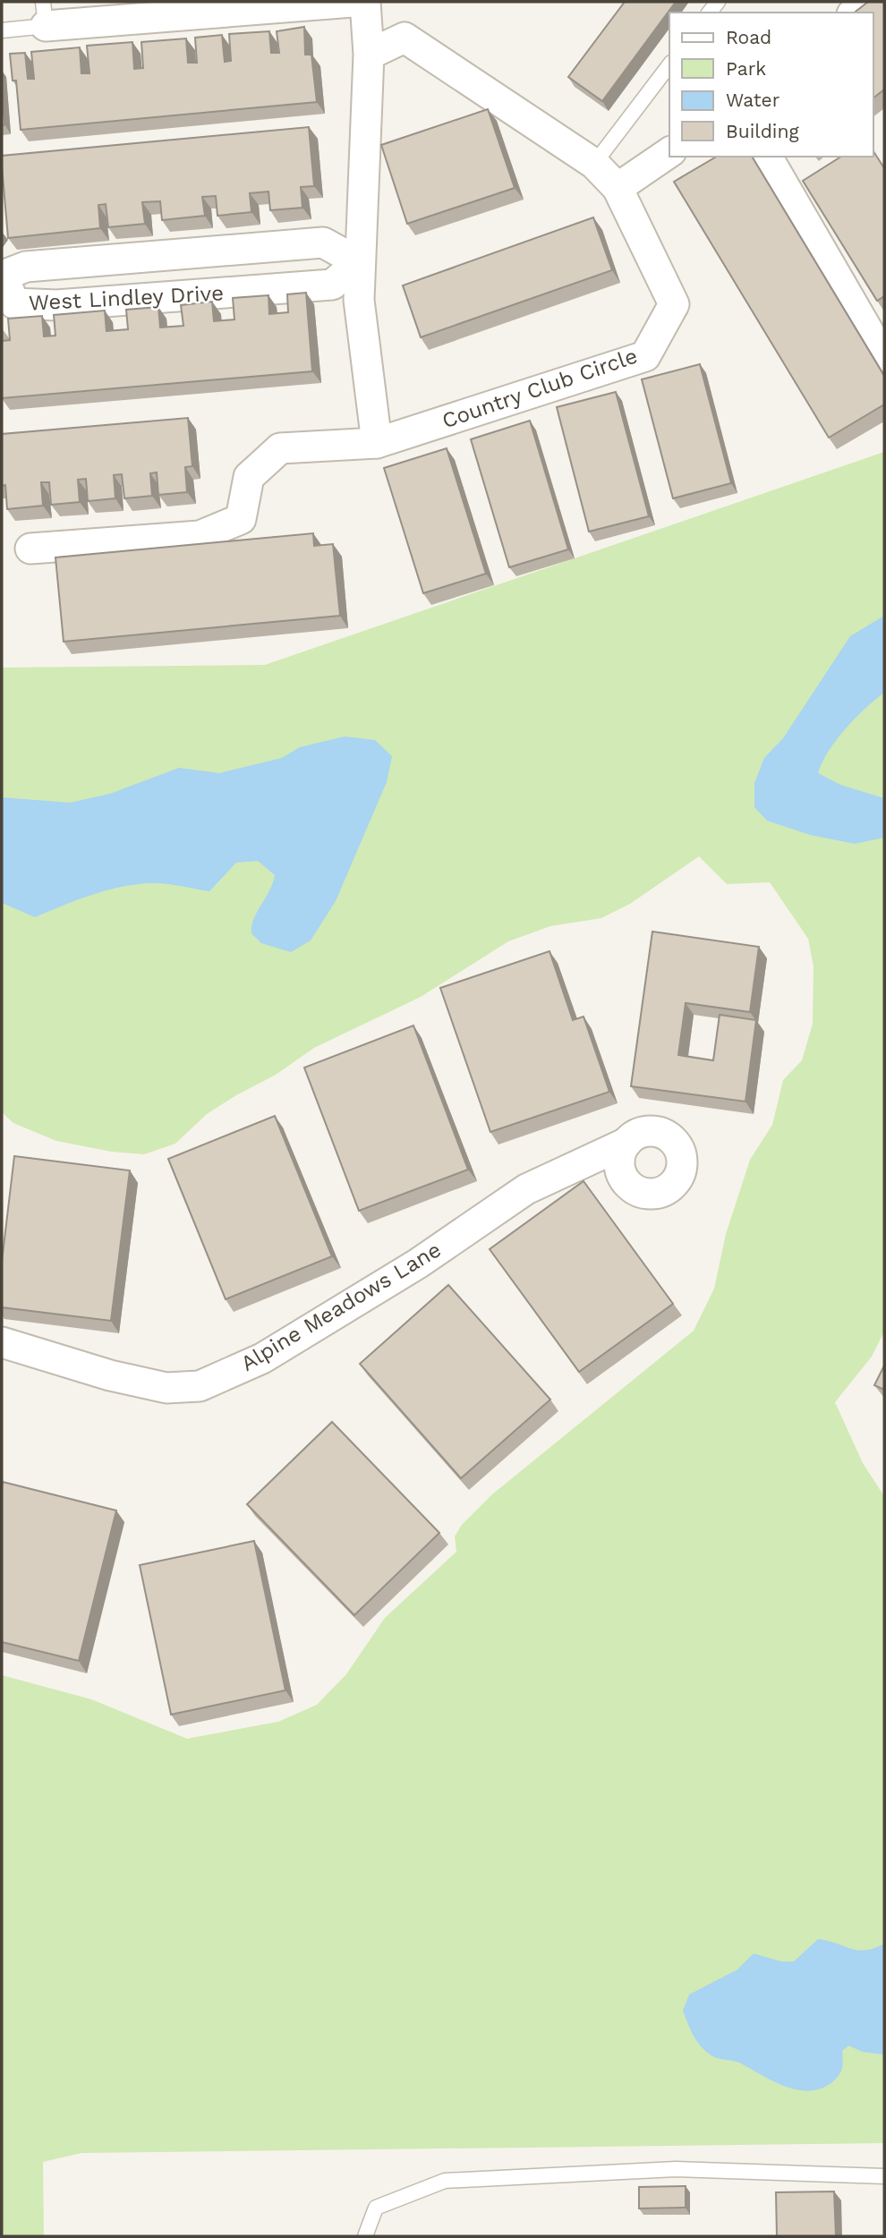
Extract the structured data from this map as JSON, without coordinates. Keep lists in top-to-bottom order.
{
  "streets": {
    "street": ["West Lindley Drive", "Country Club Circle", "Alpine Meadows Lane"]
  },
  "legend": [
    "Road",
    "Park",
    "Water",
    "Building"
  ]
}
